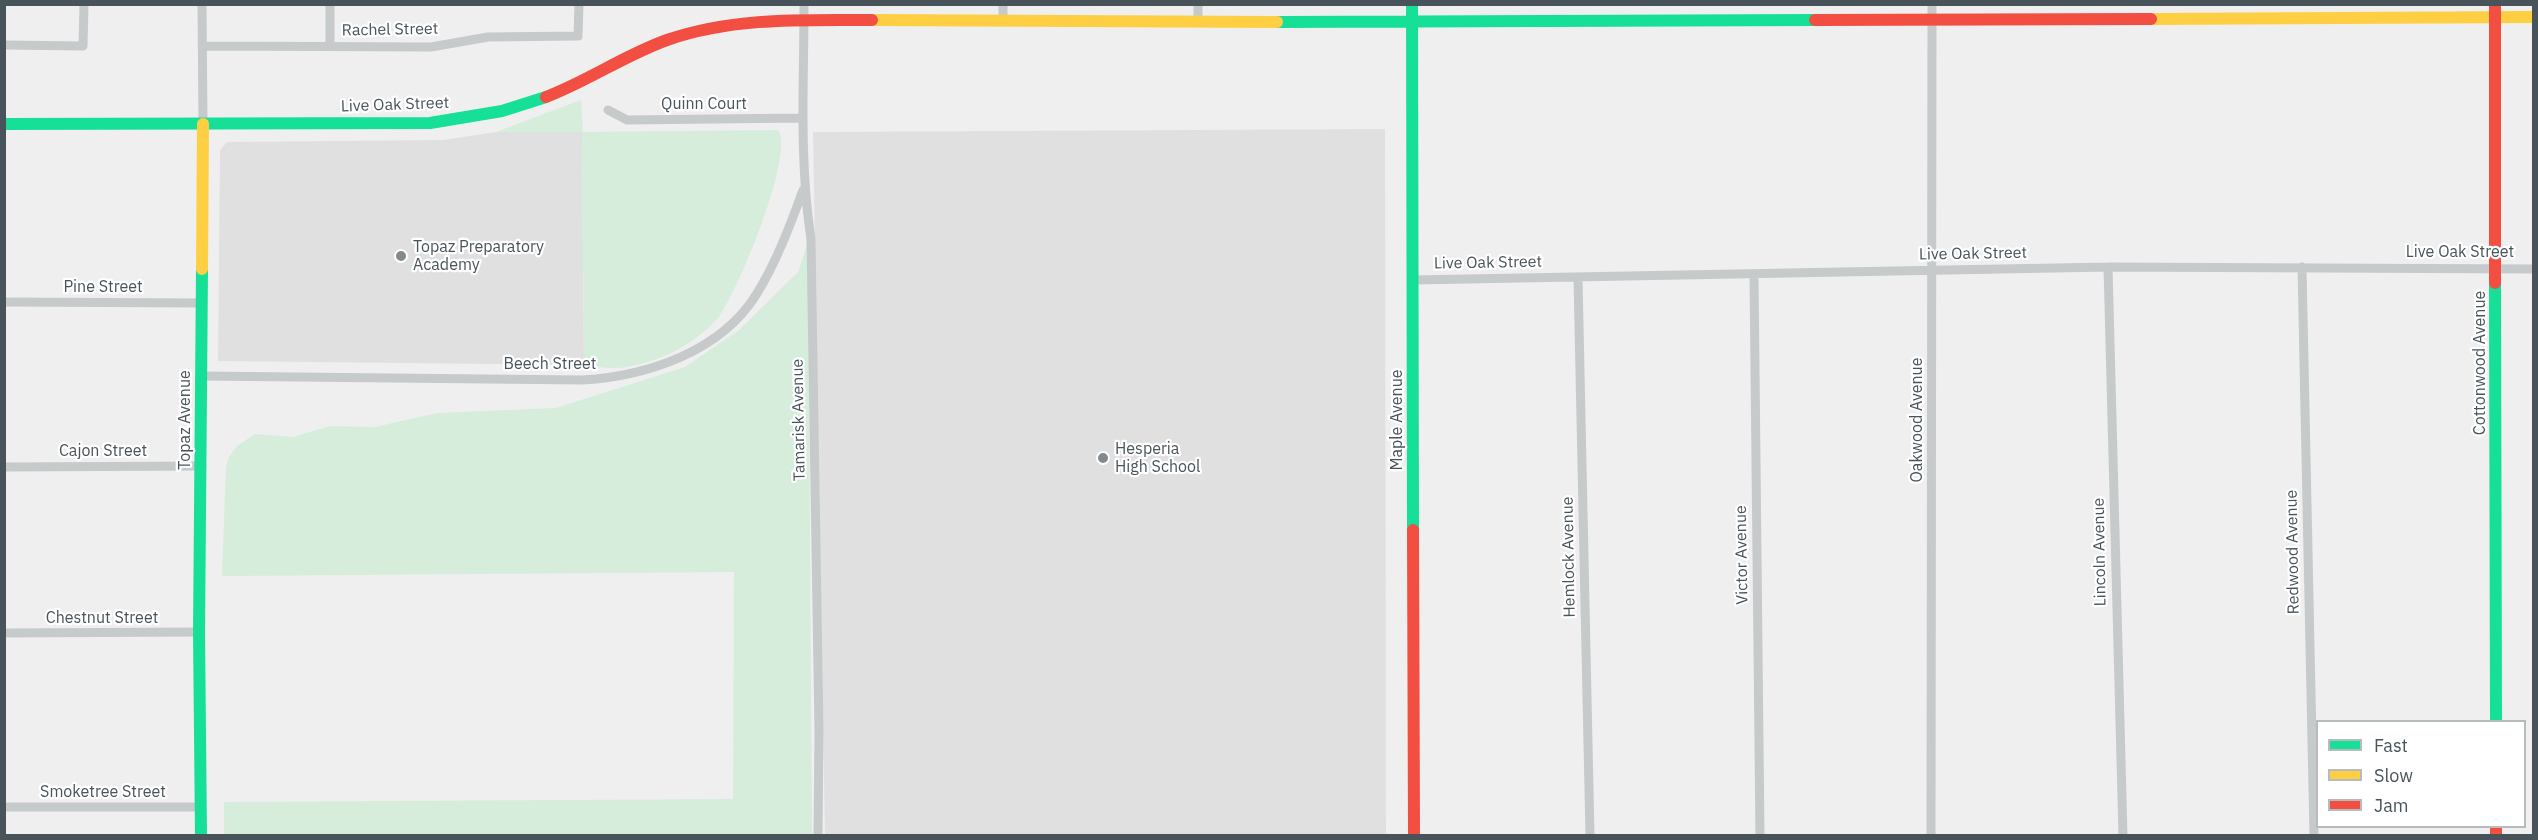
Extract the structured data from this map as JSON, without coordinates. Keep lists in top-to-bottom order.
{
  "streets": {
    "street": [
      "Rachel Street",
      "Quinn Court",
      "Live Oak Street",
      "Pine Street",
      "Cottonwood Avenue",
      "Beech Street",
      "Topaz Avenue",
      "Tamarisk Avenue",
      "Maple Avenue",
      "Oakwood Avenue",
      "Cajon Street",
      "Lincoln Avenue",
      "Redwood Avenue",
      "Victor Avenue",
      "Hemlock Avenue",
      "Chestnut Street",
      "Smoketree Street"
    ]
  },
  "crossings": [
    ["Rachel Street", "Topaz Avenue"],
    ["Quinn Court", "Tamarisk Avenue"],
    ["Live Oak Street", "Cottonwood Avenue"],
    ["Live Oak Street", "Topaz Avenue"],
    ["Live Oak Street", "Tamarisk Avenue"],
    ["Live Oak Street", "Maple Avenue"],
    ["Live Oak Street", "Oakwood Avenue"],
    ["Live Oak Street", "Lincoln Avenue"],
    ["Live Oak Street", "Redwood Avenue"],
    ["Live Oak Street", "Victor Avenue"],
    ["Live Oak Street", "Hemlock Avenue"],
    ["Pine Street", "Topaz Avenue"],
    ["Beech Street", "Topaz Avenue"],
    ["Beech Street", "Tamarisk Avenue"],
    ["Topaz Avenue", "Cajon Street"],
    ["Topaz Avenue", "Chestnut Street"],
    ["Topaz Avenue", "Smoketree Street"]
  ],
  "places": ["Topaz Preparatory Academy", "Hesperia High School"],
  "legend": ["Fast", "Slow", "Jam"]
}
